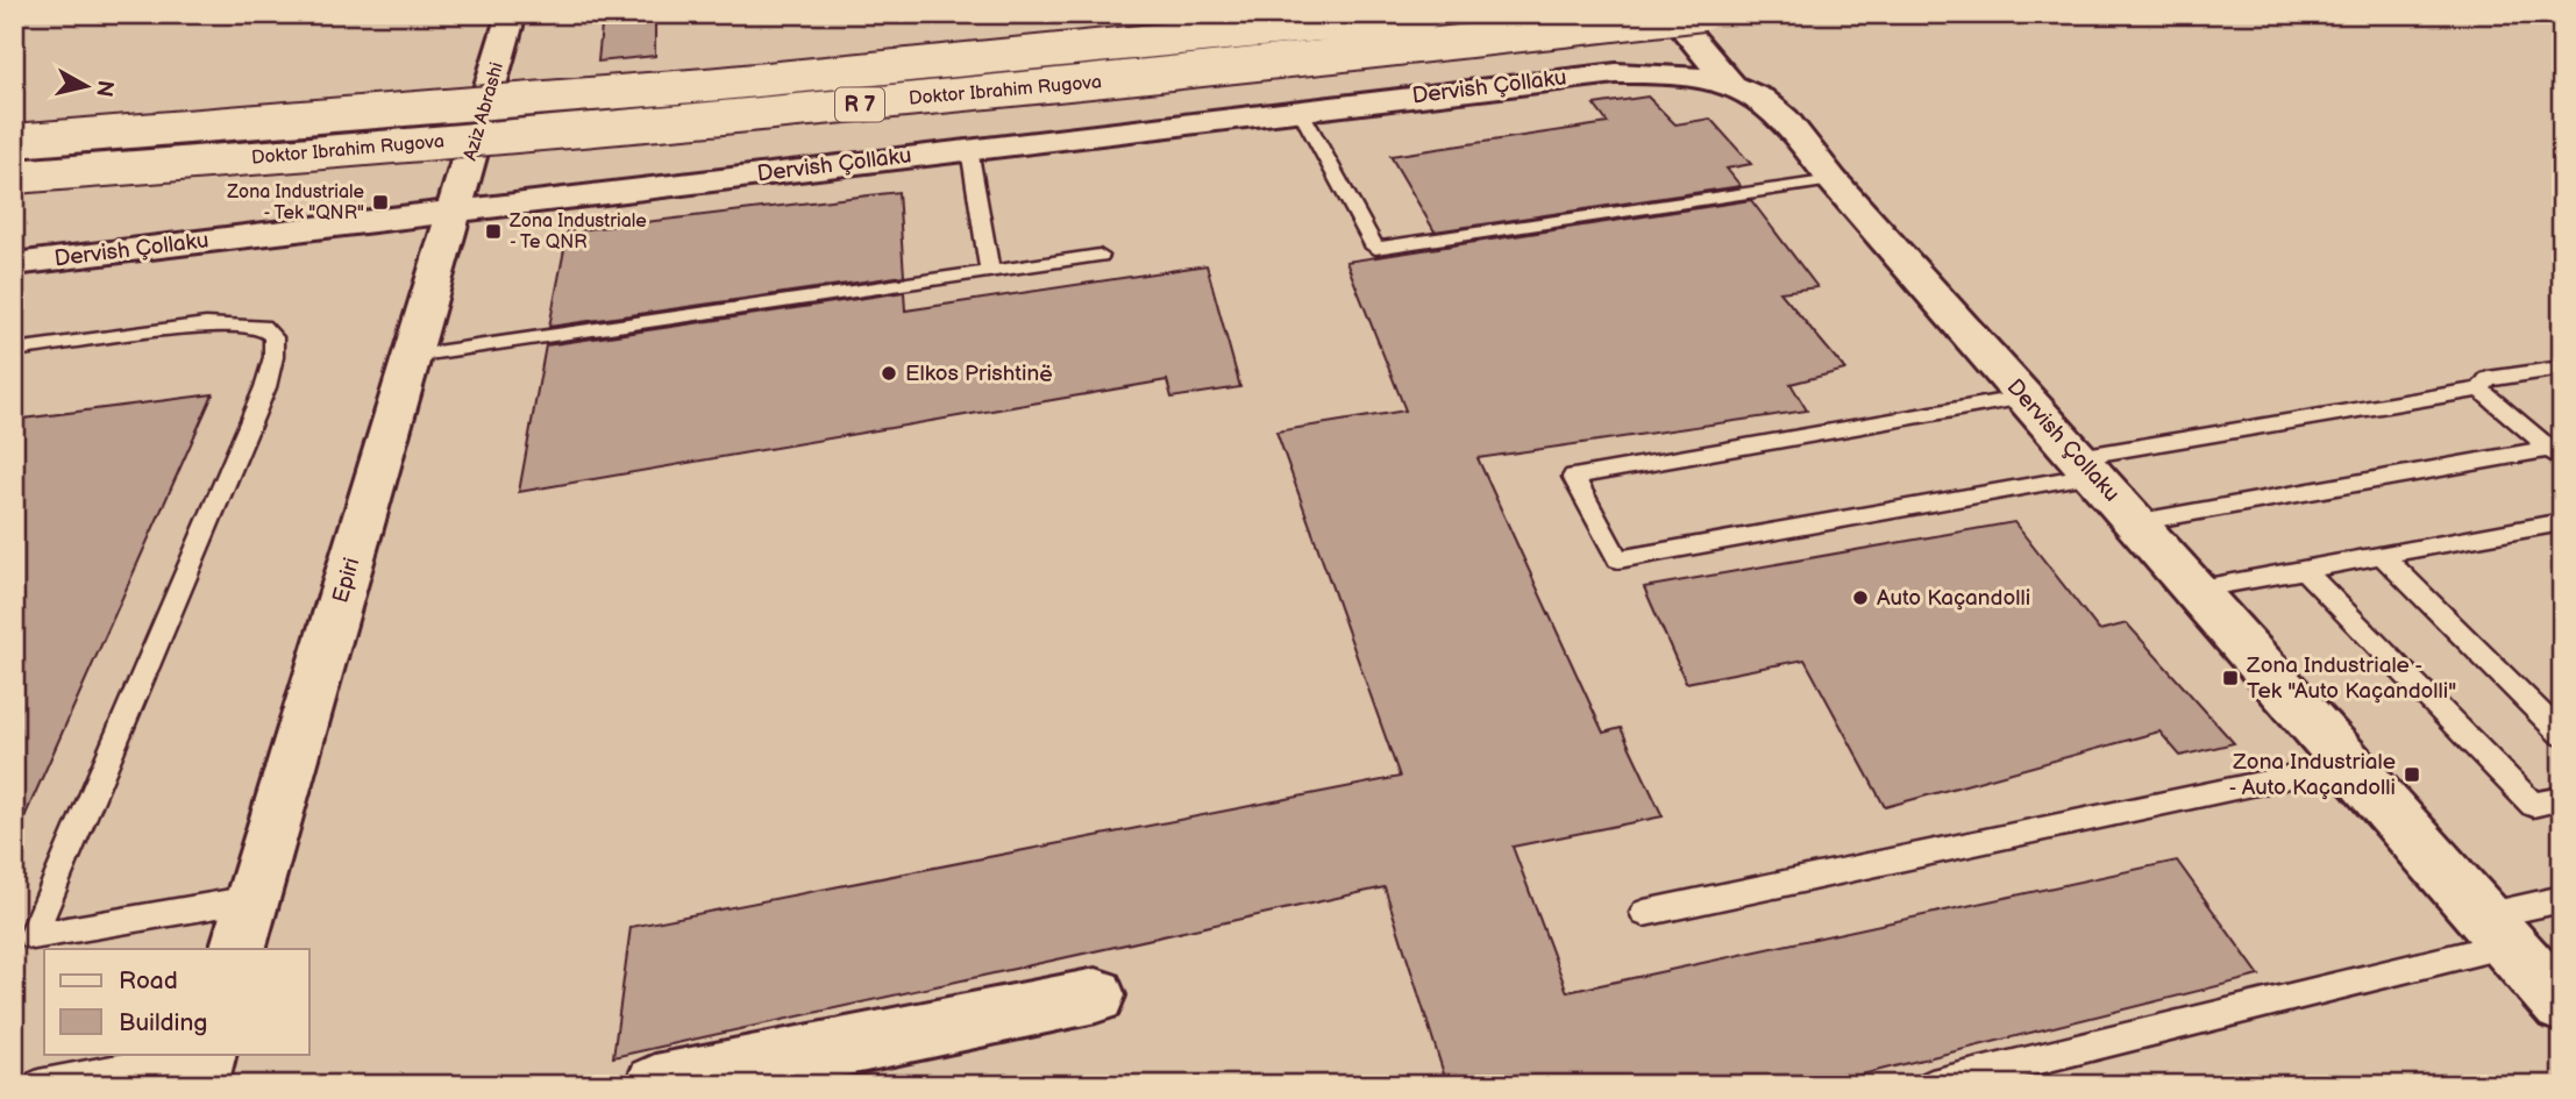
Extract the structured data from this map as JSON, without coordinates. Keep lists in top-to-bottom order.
{
  "streets": {
    "main road": [
      "Dervish Çollaku",
      "Doktor Ibrahim Rugova",
      "R 7",
      "Aziz Abrashi",
      "Epiri"
    ]
  },
  "crossings": [
    ["Dervish Çollaku", "Aziz Abrashi"],
    ["Dervish Çollaku", "Epiri"],
    ["Aziz Abrashi", "Epiri"]
  ],
  "places": {
    "transit": [
      "Zona Industriale - Tek \"QNR\"",
      "Zona Industriale - Te QNR",
      "Zona Industriale - Tek \"Auto Kaçandolli\"",
      "Zona Industriale - Auto Kaçandolli"
    ],
    "other": ["Elkos Prishtinë", "Auto Kaçandolli"]
  },
  "legend": ["Road", "Building"],
  "north": "right"
}
